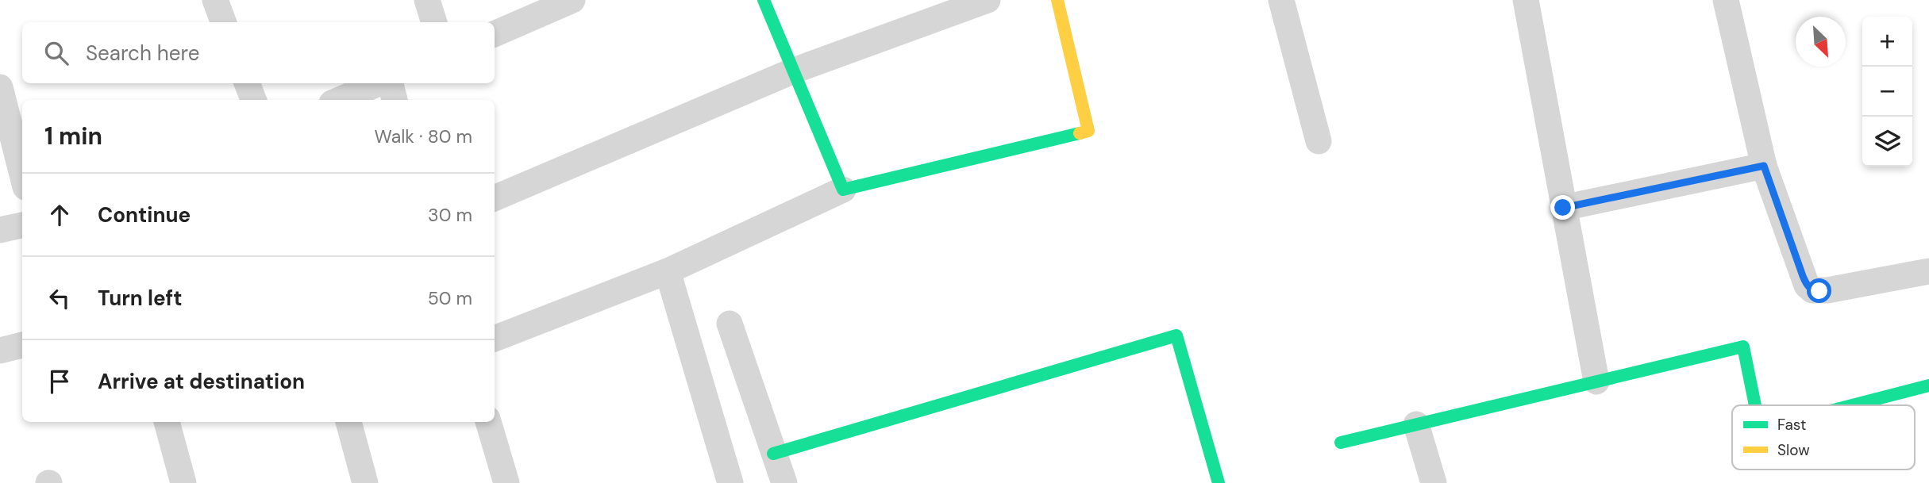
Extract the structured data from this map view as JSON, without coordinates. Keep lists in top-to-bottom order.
{
  "legend": ["Fast", "Slow"],
  "north": "bottom right",
  "page": {
    "map_buttons": ["+", "−"],
    "search": "Search here",
    "heading": ["1 min", "Walk · 80 m"],
    "list": [
      ["Continue", "30 m"],
      ["Turn left", "50 m"],
      "Arrive at destination"
    ]
  }
}
